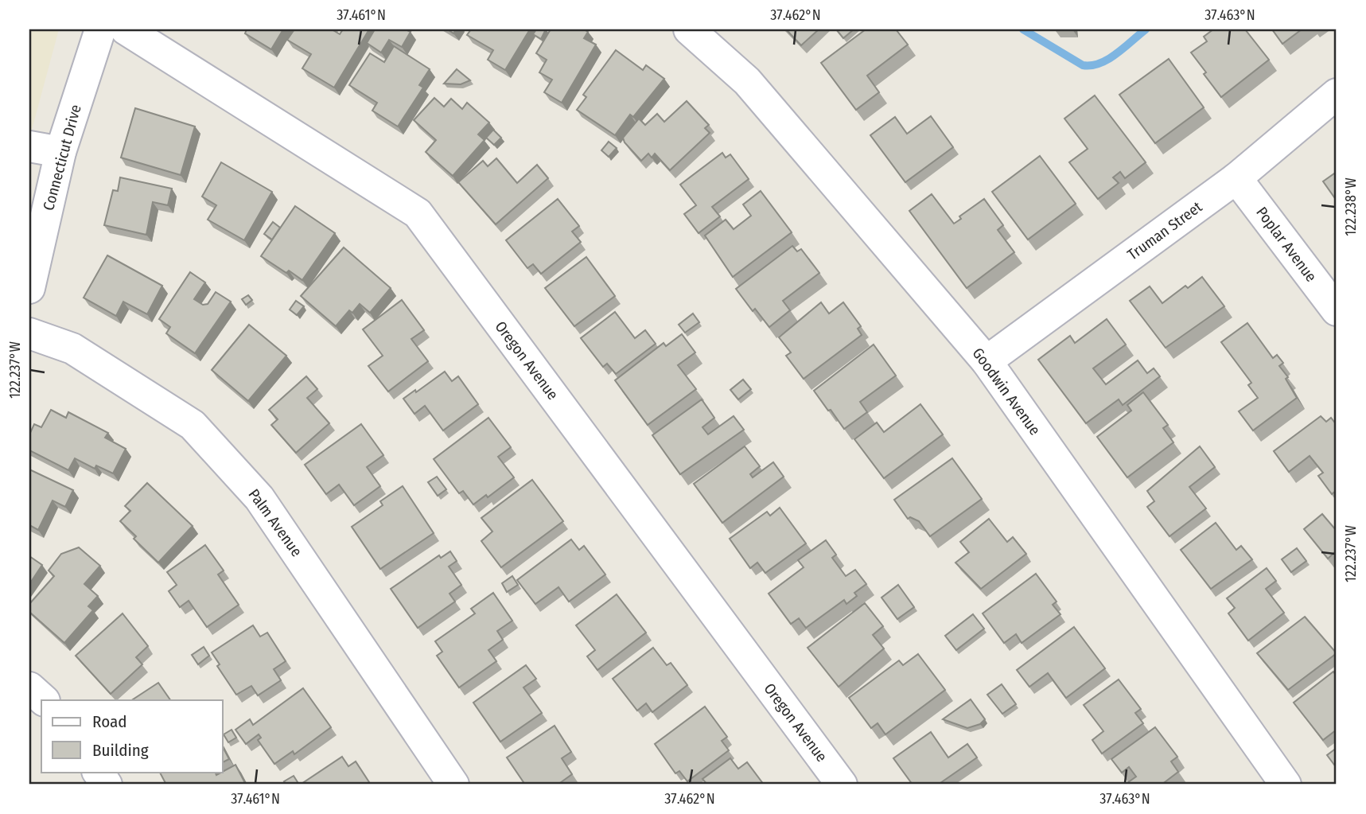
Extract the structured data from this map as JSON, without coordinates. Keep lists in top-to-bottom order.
{
  "streets": {
    "street": [
      "Connecticut Drive",
      "Truman Street",
      "Poplar Avenue",
      "Oregon Avenue",
      "Goodwin Avenue",
      "Palm Avenue"
    ]
  },
  "crossings": [
    ["Truman Street", "Poplar Avenue"],
    ["Truman Street", "Goodwin Avenue"]
  ],
  "legend": ["Road", "Building"],
  "coordinates": [
    "37.461°N",
    "37.462°N",
    "37.463°N",
    "122.238°W",
    "122.237°W"
  ]
}
